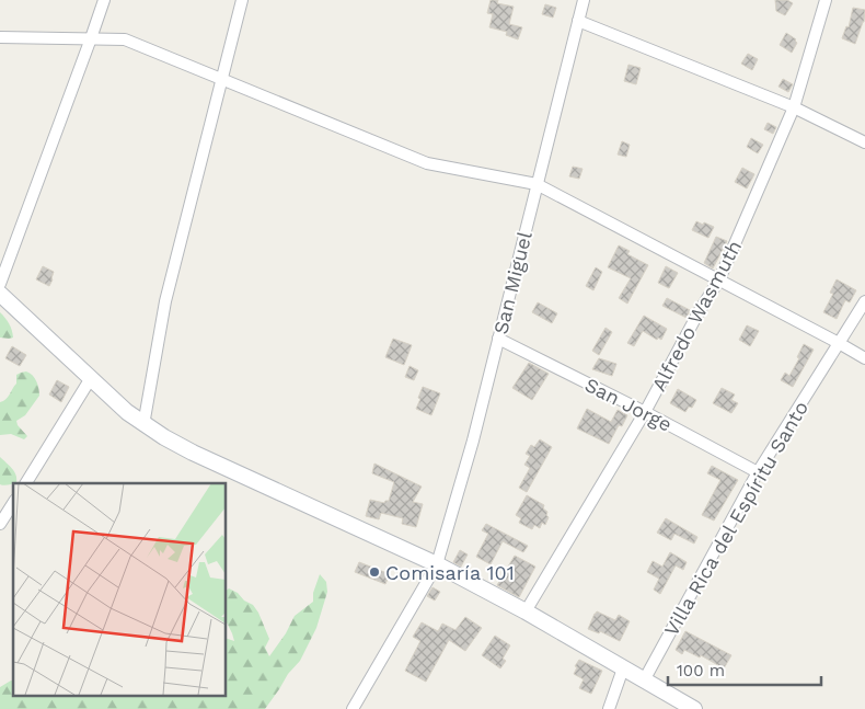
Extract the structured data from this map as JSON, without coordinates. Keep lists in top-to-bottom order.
{
  "streets": {
    "street": [
      "San Miguel",
      "Alfredo Wasmuth",
      "San Jorge",
      "Villa Rica del Espíritu Santo"
    ]
  },
  "crossings": [
    ["San Miguel", "San Jorge"],
    ["Alfredo Wasmuth", "San Jorge"],
    ["San Jorge", "Villa Rica del Espíritu Santo"]
  ],
  "places": ["Comisaría 101"],
  "scale_bar": "100 m"
}
